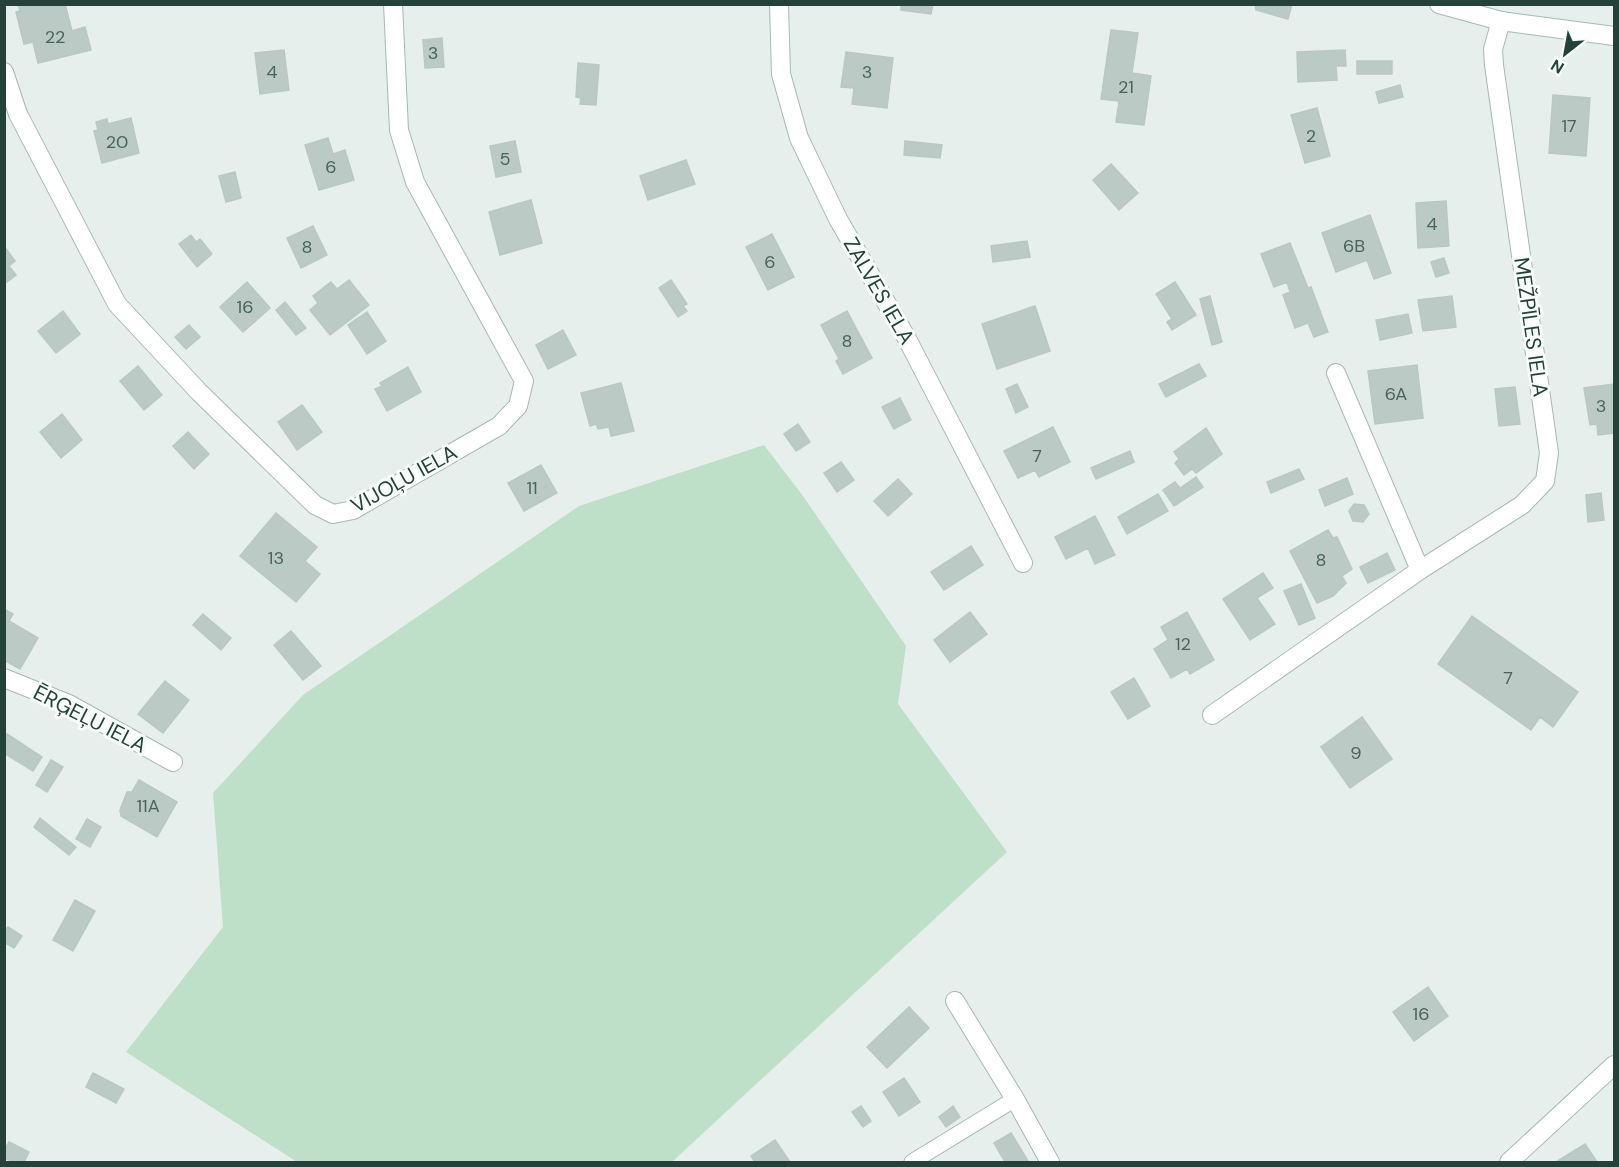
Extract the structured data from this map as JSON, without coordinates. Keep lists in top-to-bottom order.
{
  "streets": {
    "street": [
      "ZALVES IELA",
      "MEŽPĪLES IELA",
      "VIJOĻU IELA",
      "ĒRĢEĻU IELA"
    ]
  },
  "house_numbers": [
    "22",
    "3",
    "4",
    "3",
    "21",
    "17",
    "2",
    "20",
    "5",
    "6",
    "4",
    "6B",
    "8",
    "6",
    "16",
    "8",
    "6A",
    "3",
    "7",
    "11",
    "13",
    "8",
    "12",
    "7",
    "9",
    "11A",
    "16"
  ],
  "north": "bottom left"
}
